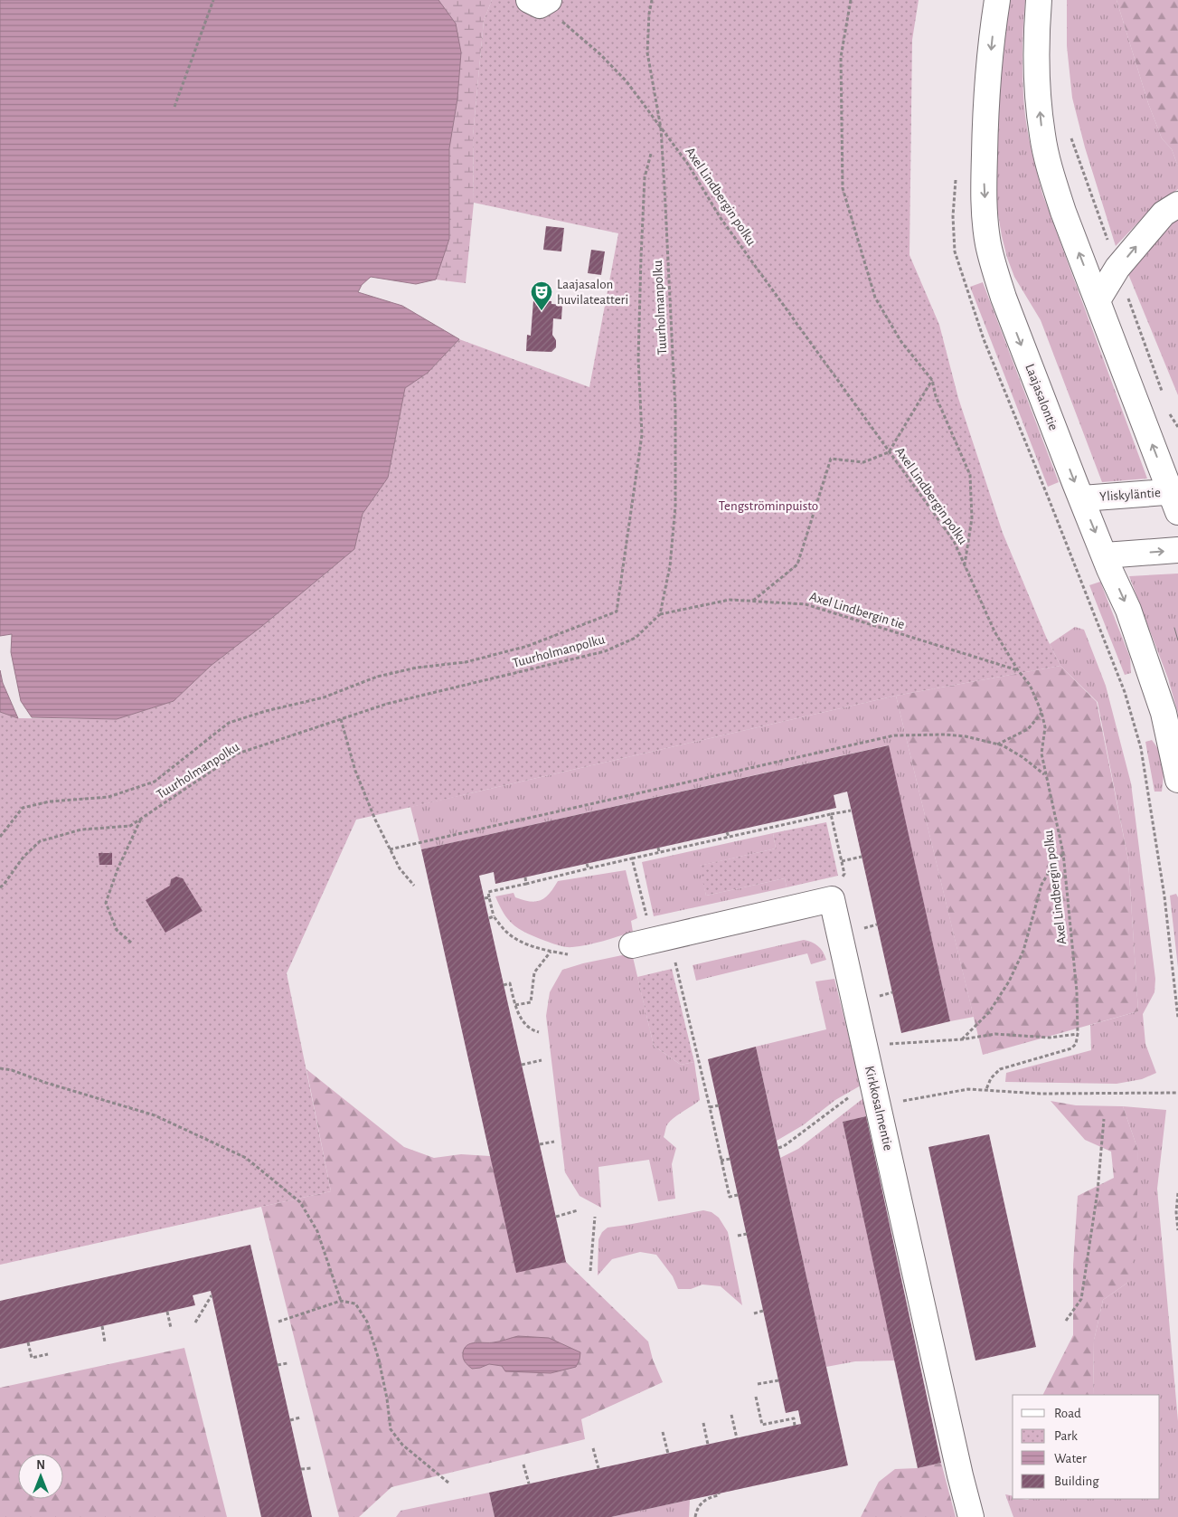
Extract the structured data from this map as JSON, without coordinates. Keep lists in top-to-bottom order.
{
  "streets": {
    "main road": ["Laajasalontie", "Yliskyläntie", "Kirkkosalmentie"],
    "path": ["Axel Lindbergin polku", "Tuurholmanpolku", "Axel Lindbergin tie"]
  },
  "crossings": [
    ["Axel Lindbergin polku", "Tuurholmanpolku"],
    ["Axel Lindbergin polku", "Axel Lindbergin tie"],
    ["Tuurholmanpolku", "Axel Lindbergin tie"],
    ["Laajasalontie", "Yliskyläntie"]
  ],
  "parks": ["Tengströminpuisto"],
  "places": {
    "theatre": ["Laajasalon huvilateatteri"]
  },
  "legend": [
    "Road",
    "Park",
    "Water",
    "Building"
  ],
  "north": "top"
}
